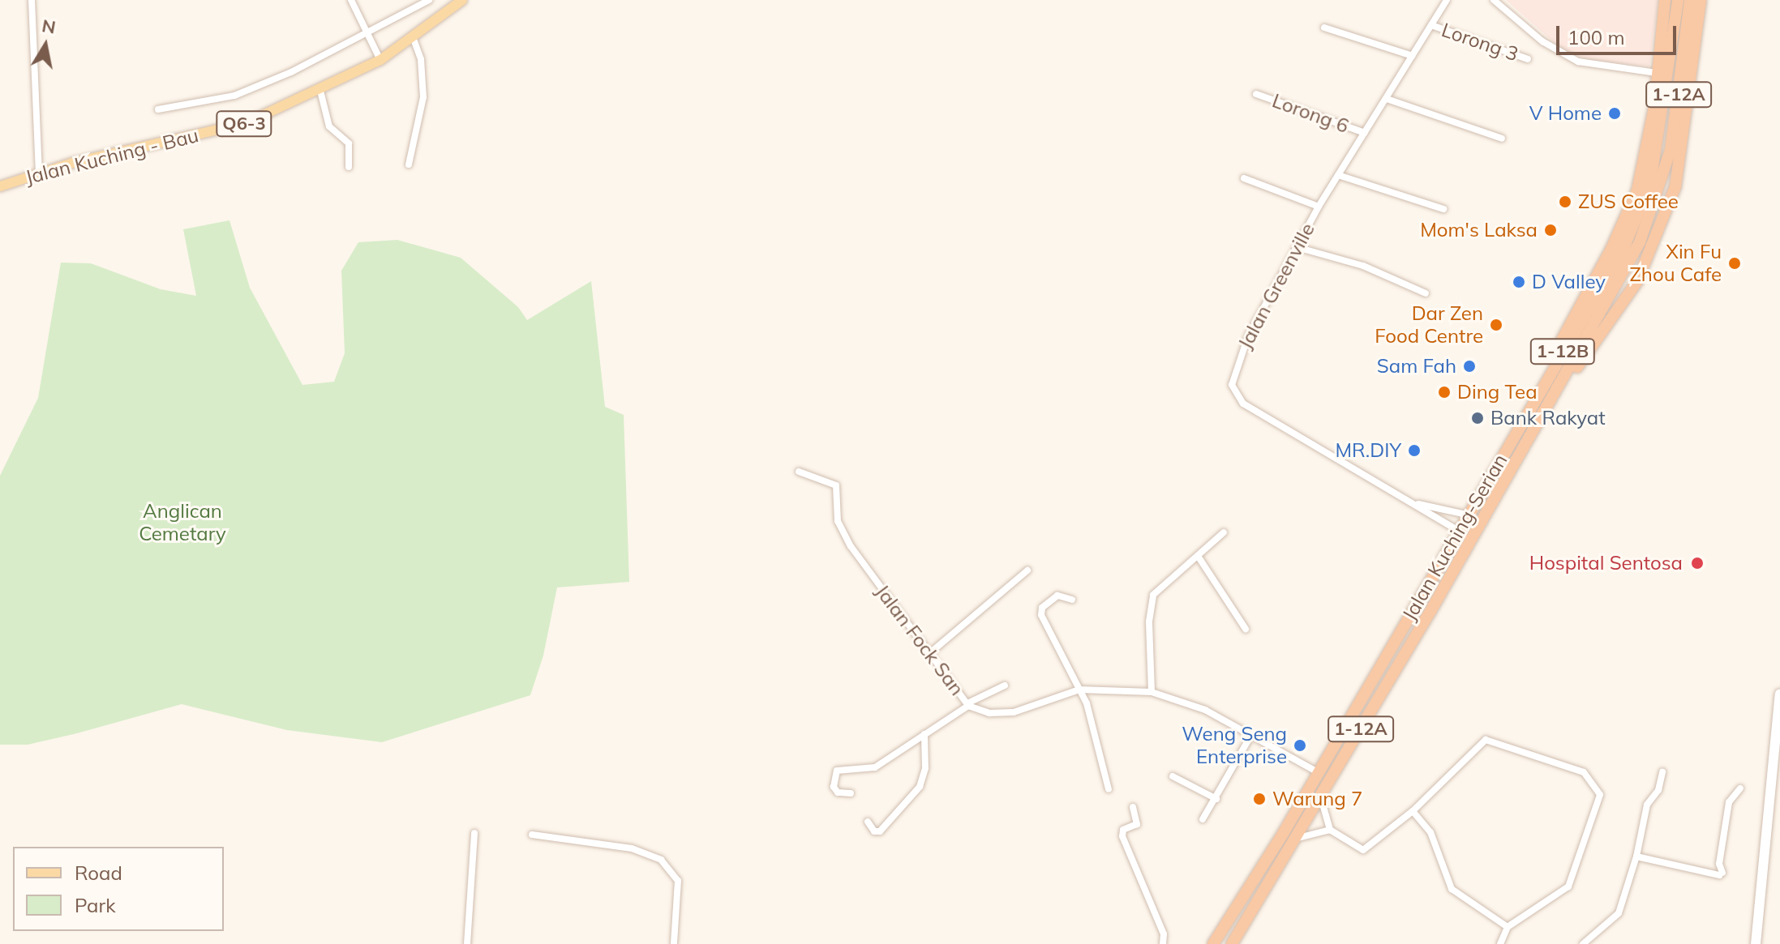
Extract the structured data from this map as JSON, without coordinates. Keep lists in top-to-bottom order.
{
  "streets": {
    "highway": ["1-12A", "1-12B", "Jalan Kuching-Serian"],
    "main road": ["Q6-3", "Jalan Kuching - Bau"],
    "street": [
      "Lorong 3",
      "Lorong 6",
      "Jalan Greenville",
      "Jalan Fock San"
    ]
  },
  "crossings": [
    ["Lorong 3", "Jalan Greenville"],
    ["Lorong 6", "Jalan Greenville"],
    ["Jalan Greenville", "Jalan Kuching-Serian"],
    ["Jalan Kuching-Serian", "Jalan Fock San"]
  ],
  "parks": ["Anglican Cemetary"],
  "places": [
    "V Home",
    "ZUS Coffee",
    "Mom's Laksa",
    "Xin Fu Zhou Cafe",
    "D Valley",
    "Dar Zen Food Centre",
    "Sam Fah",
    "Ding Tea",
    "Bank Rakyat",
    "MR.DIY",
    "Hospital Sentosa",
    "Weng Seng Enterprise",
    "Warung 7"
  ],
  "legend": ["Road", "Park"],
  "scale_bar": "100 m",
  "north": "top"
}
